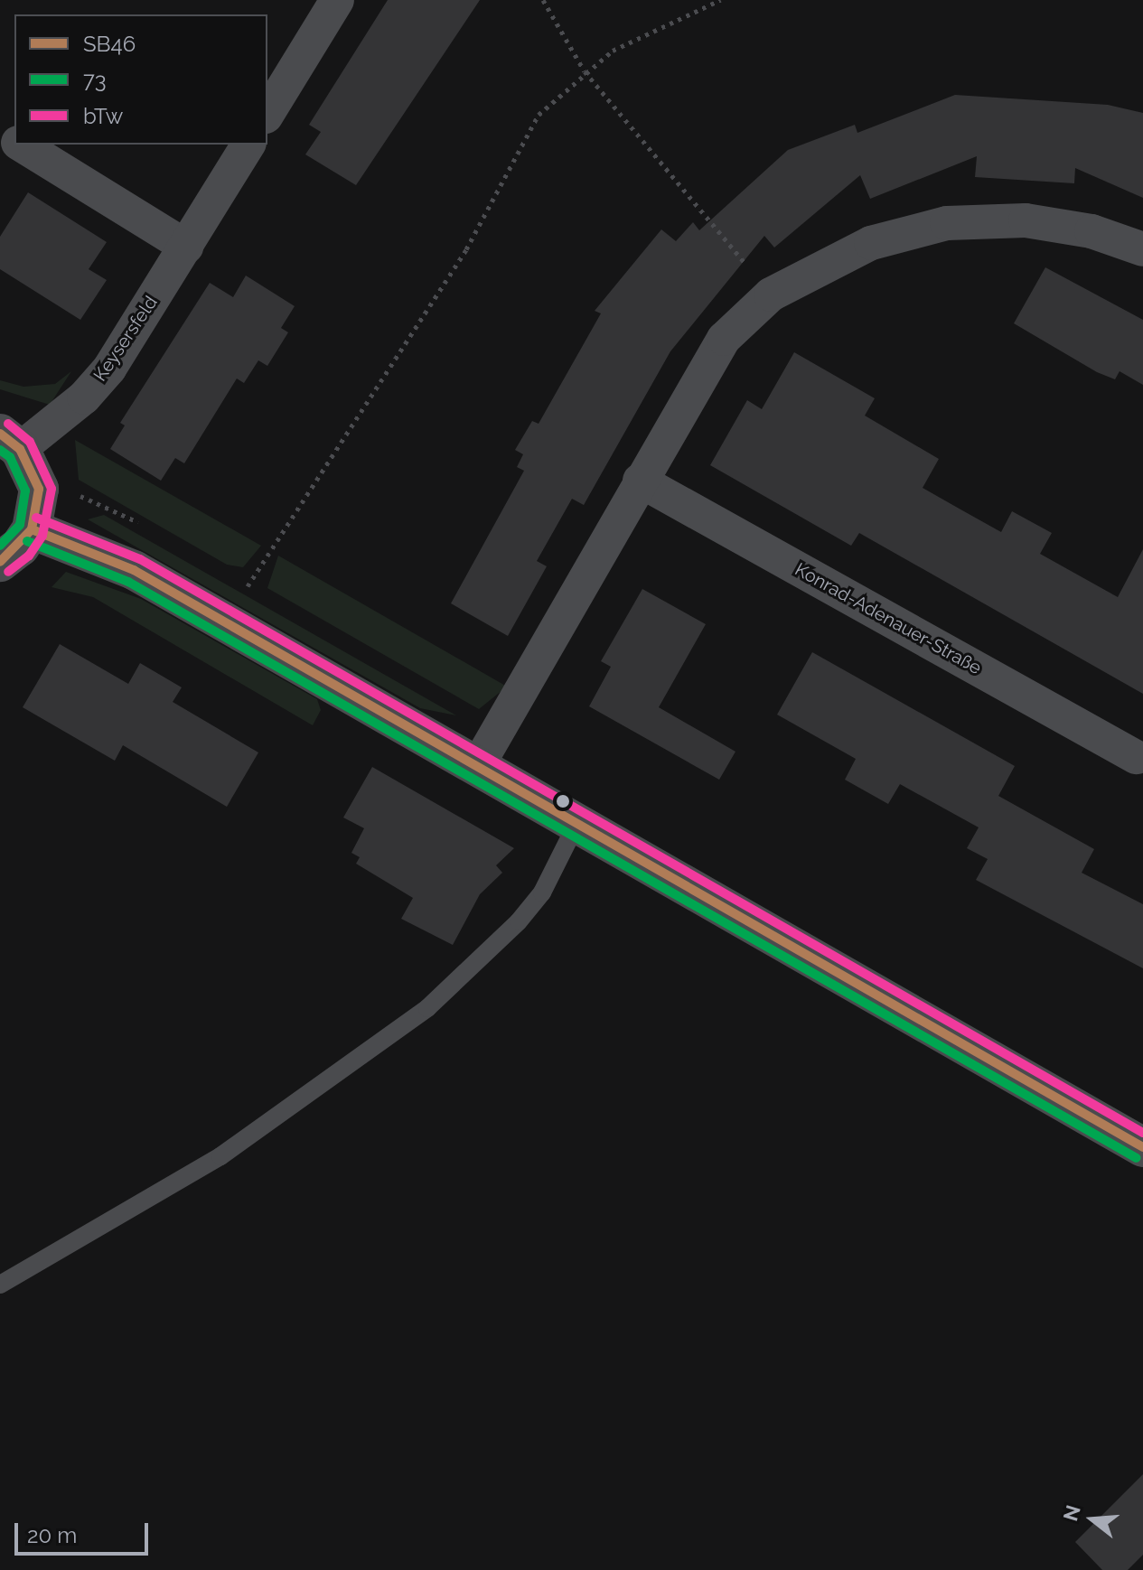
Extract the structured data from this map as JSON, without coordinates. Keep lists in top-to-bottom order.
{
  "streets": {
    "street": ["Keysersfeld", "Konrad-Adenauer-Straße"]
  },
  "lines": ["transit line bTw", "transit line SB46", "transit line 73"],
  "legend": ["SB46", "73", "bTw"],
  "scale_bar": "20 m",
  "north": "left"
}
